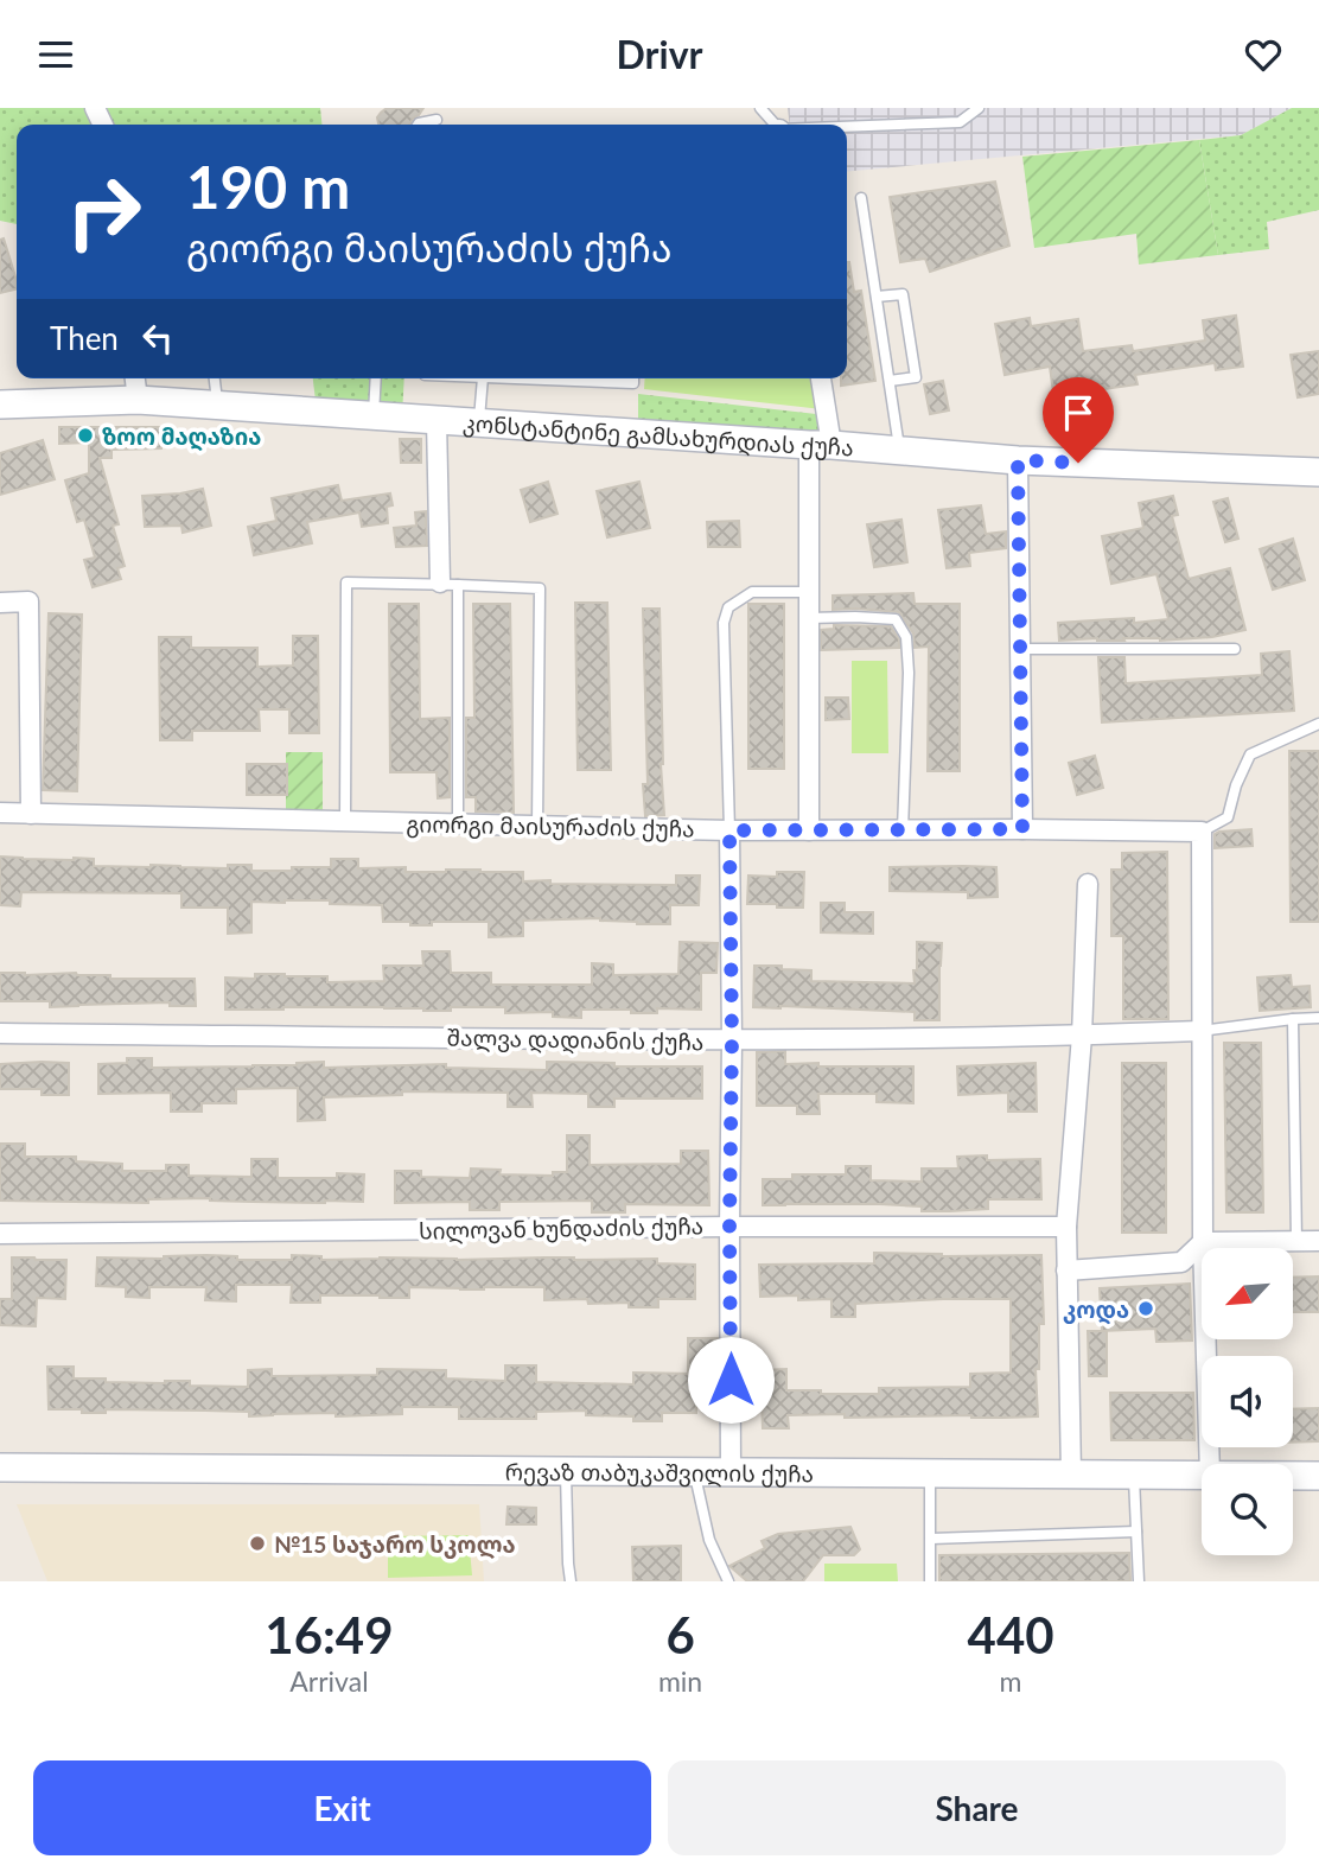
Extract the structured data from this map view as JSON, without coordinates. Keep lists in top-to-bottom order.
{
  "streets": {
    "main road": ["კონსტანტინე გამსახურდიას ქუჩა", "რევაზ თაბუკაშვილის ქუჩა"],
    "street": ["გიორგი მაისურაძის ქუჩა", "შალვა დადიანის ქუჩა", "სილოვან ხუნდაძის ქუჩა"]
  },
  "places": ["ზოო მაღაზია", "კოდა", "№15 საჯარო სკოლა"],
  "north": "bottom left",
  "page": {
    "header": "Drivr",
    "turn": ["190 m", "გიორგი მაისურაძის ქუჩა"],
    "then": "Then",
    "eta": [
      "16:49",
      "Arrival",
      "6",
      "min",
      "440",
      "m"
    ],
    "buttons": ["Exit", "Share"]
  }
}
